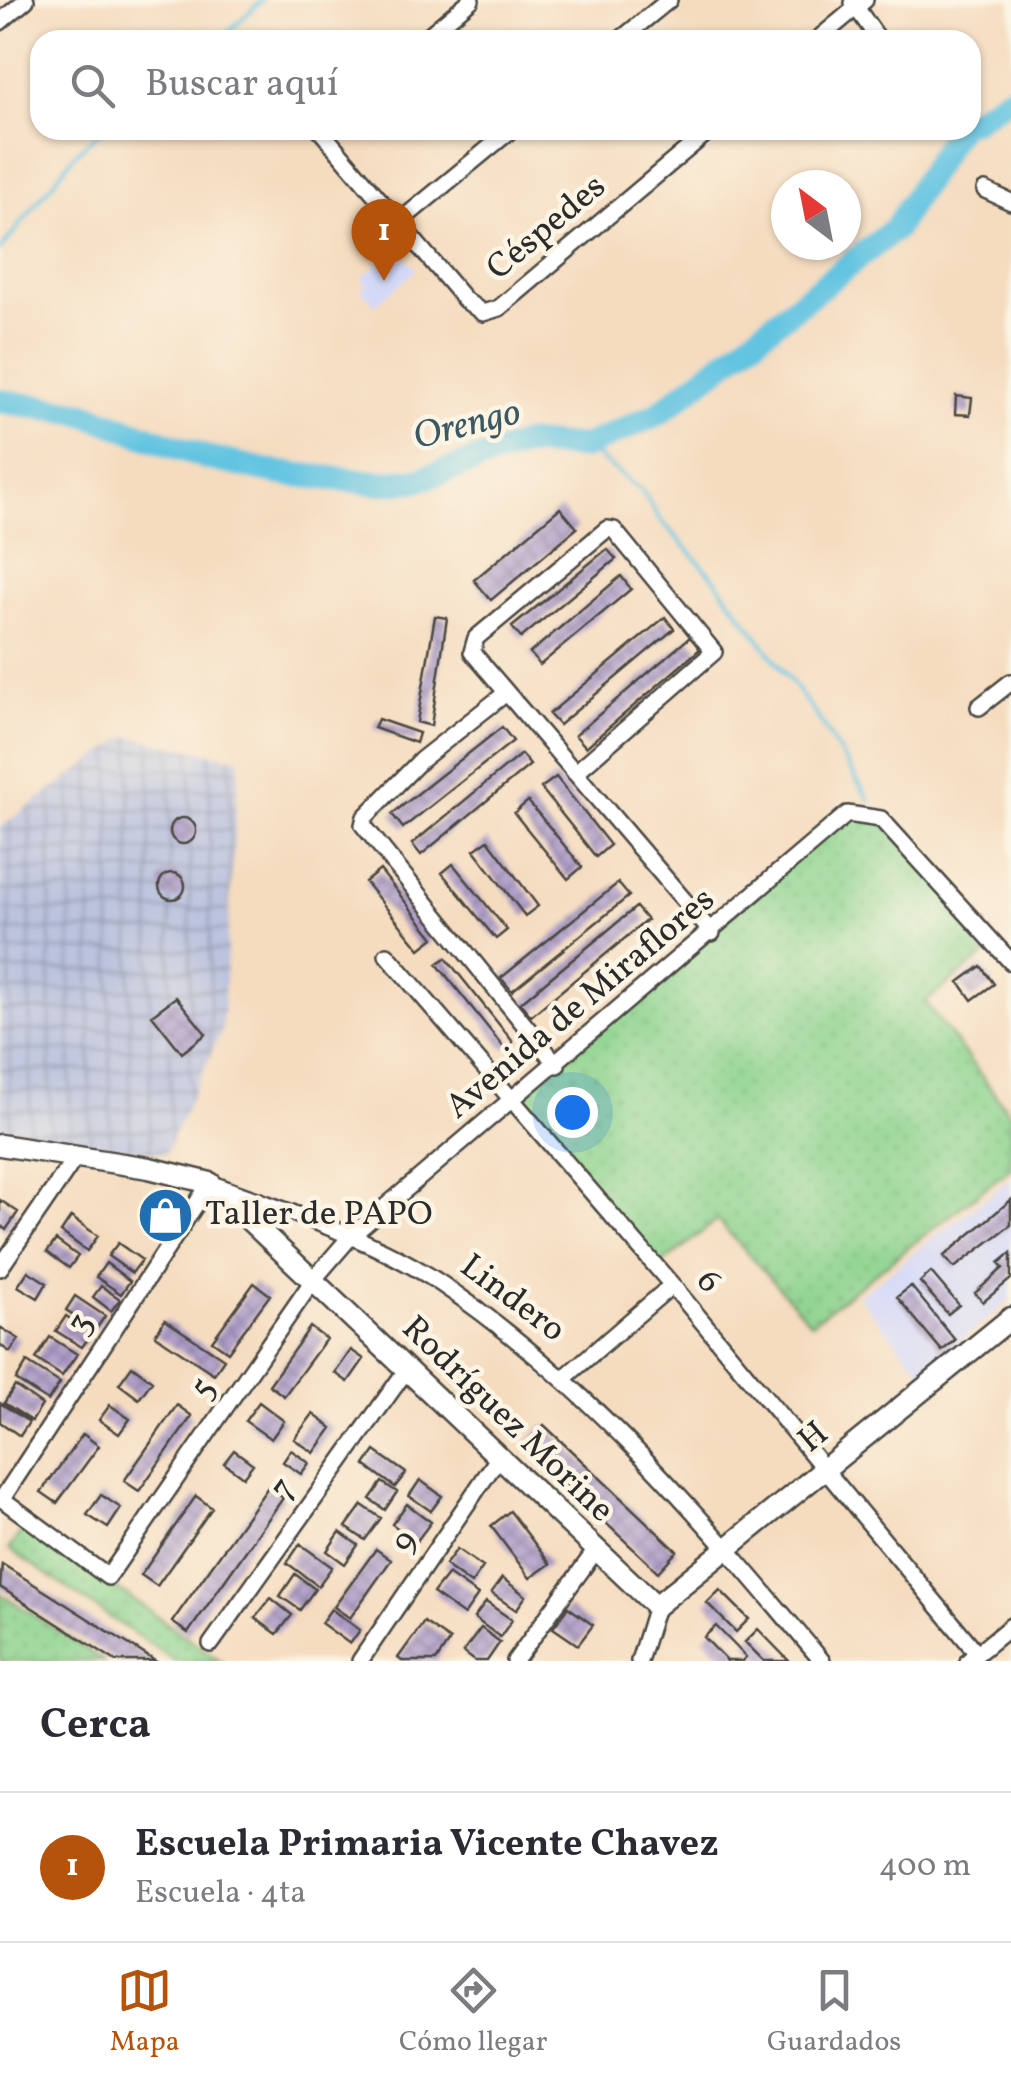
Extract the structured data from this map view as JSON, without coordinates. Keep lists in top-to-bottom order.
{
  "streets": {
    "street": [
      "Céspedes",
      "Avenida de Miraflores",
      "6",
      "Lindero",
      "3",
      "5",
      "Rodríguez Morine",
      "H",
      "7",
      "9"
    ]
  },
  "crossings": [
    ["Avenida de Miraflores", "6"],
    ["Avenida de Miraflores", "Lindero"],
    ["Avenida de Miraflores", "5"],
    ["6", "H"],
    ["Lindero", "3"],
    ["Lindero", "5"],
    ["Lindero", "Rodríguez Morine"],
    ["Lindero", "H"],
    ["3", "5"],
    ["3", "Rodríguez Morine"],
    ["5", "Rodríguez Morine"],
    ["Rodríguez Morine", "H"],
    ["Rodríguez Morine", "7"],
    ["Rodríguez Morine", "9"]
  ],
  "water": ["Orengo"],
  "places": {
    "shop": ["Taller de PAPO"]
  },
  "north": "top left",
  "page": {
    "search": "Buscar aquí",
    "pins": "1",
    "heading": "Cerca",
    "list": [
      {
        "mark": "1",
        "name": "Escuela Primaria Vicente Chavez",
        "note": "Escuela · 4ta",
        "value": "400 m"
      }
    ],
    "nav": ["Mapa", "Cómo llegar", "Guardados"]
  }
}
